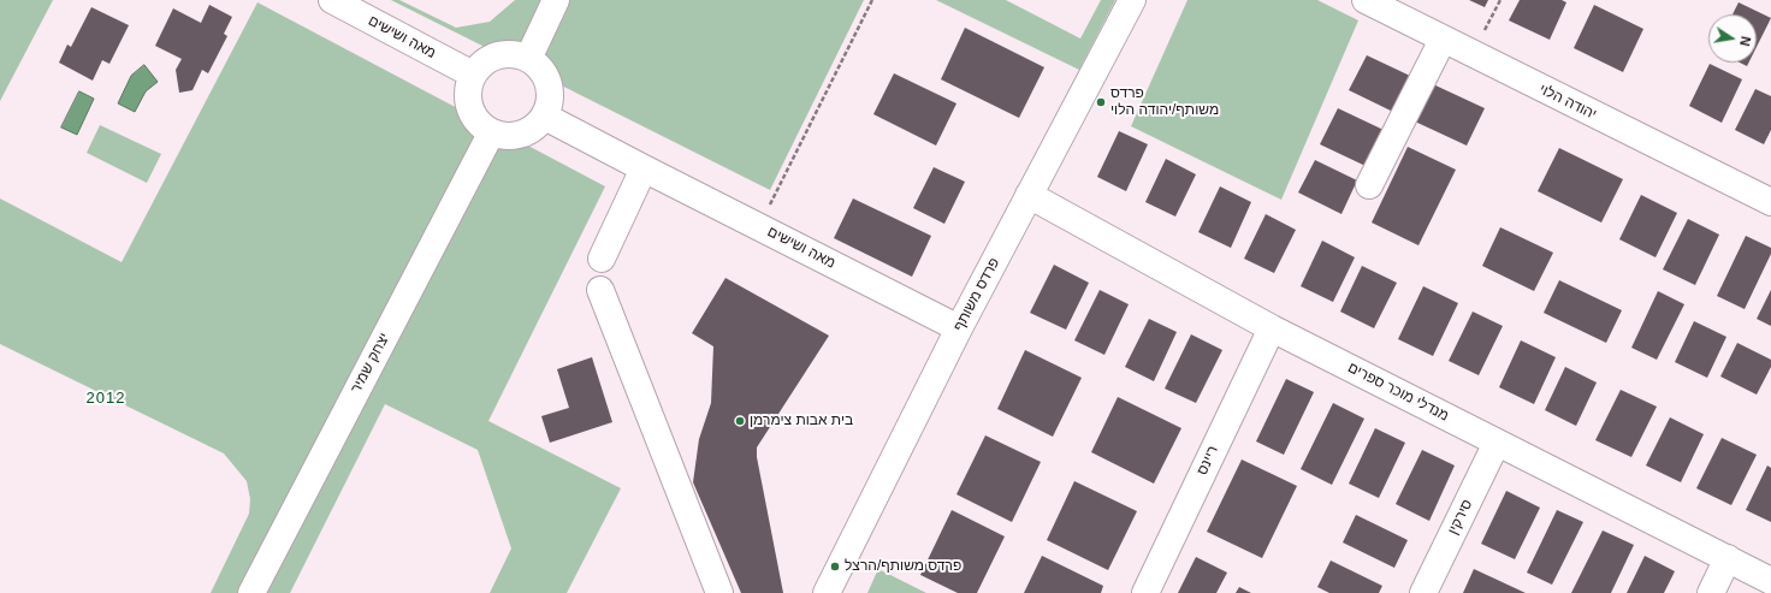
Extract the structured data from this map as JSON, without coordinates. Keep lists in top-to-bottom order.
{
  "streets": {
    "street": [
      "מאה ושישים",
      "יהודה הלוי",
      "פרדס משותף",
      "יצחק שמיר",
      "מנדלי מוכר ספרים",
      "ריינס",
      "סירקין"
    ]
  },
  "crossings": [
    ["מאה ושישים", "פרדס משותף"],
    ["מאה ושישים", "יצחק שמיר"],
    ["פרדס משותף", "מנדלי מוכר ספרים"],
    ["מנדלי מוכר ספרים", "ריינס"],
    ["מנדלי מוכר ספרים", "סירקין"]
  ],
  "districts": ["2012"],
  "places": ["פרדס משותף/יהודה הלוי", "בית אבות צימרמן", "פרדס משותף/הרצל"],
  "north": "right"
}
